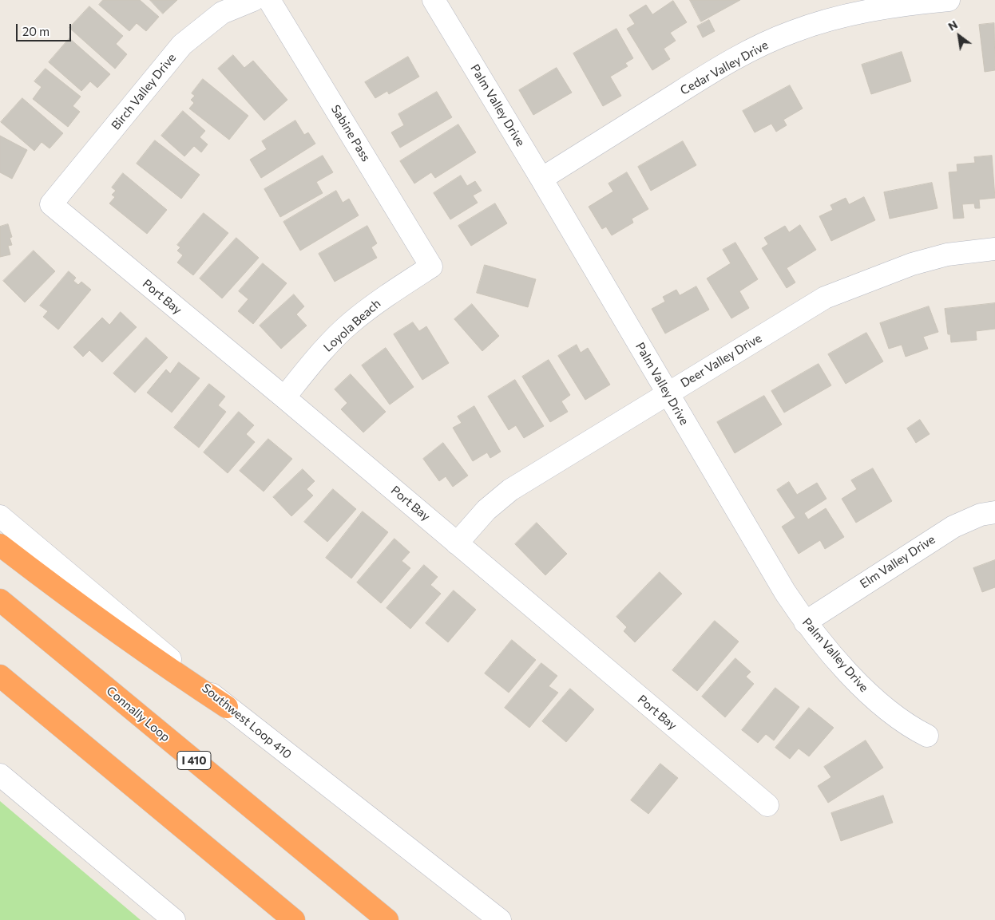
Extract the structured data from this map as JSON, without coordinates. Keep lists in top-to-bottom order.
{
  "streets": {
    "highway": ["Connally Loop", "I 410"],
    "street": [
      "Cedar Valley Drive",
      "Birch Valley Drive",
      "Palm Valley Drive",
      "Sabine Pass",
      "Port Bay",
      "Loyola Beach",
      "Deer Valley Drive",
      "Elm Valley Drive",
      "Southwest Loop 410"
    ]
  },
  "crossings": [
    ["Cedar Valley Drive", "Palm Valley Drive"],
    ["Birch Valley Drive", "Port Bay"],
    ["Palm Valley Drive", "Deer Valley Drive"],
    ["Palm Valley Drive", "Elm Valley Drive"],
    ["Sabine Pass", "Loyola Beach"],
    ["Port Bay", "Loyola Beach"],
    ["Port Bay", "Deer Valley Drive"]
  ],
  "scale_bar": "20 m",
  "north": "top left"
}
